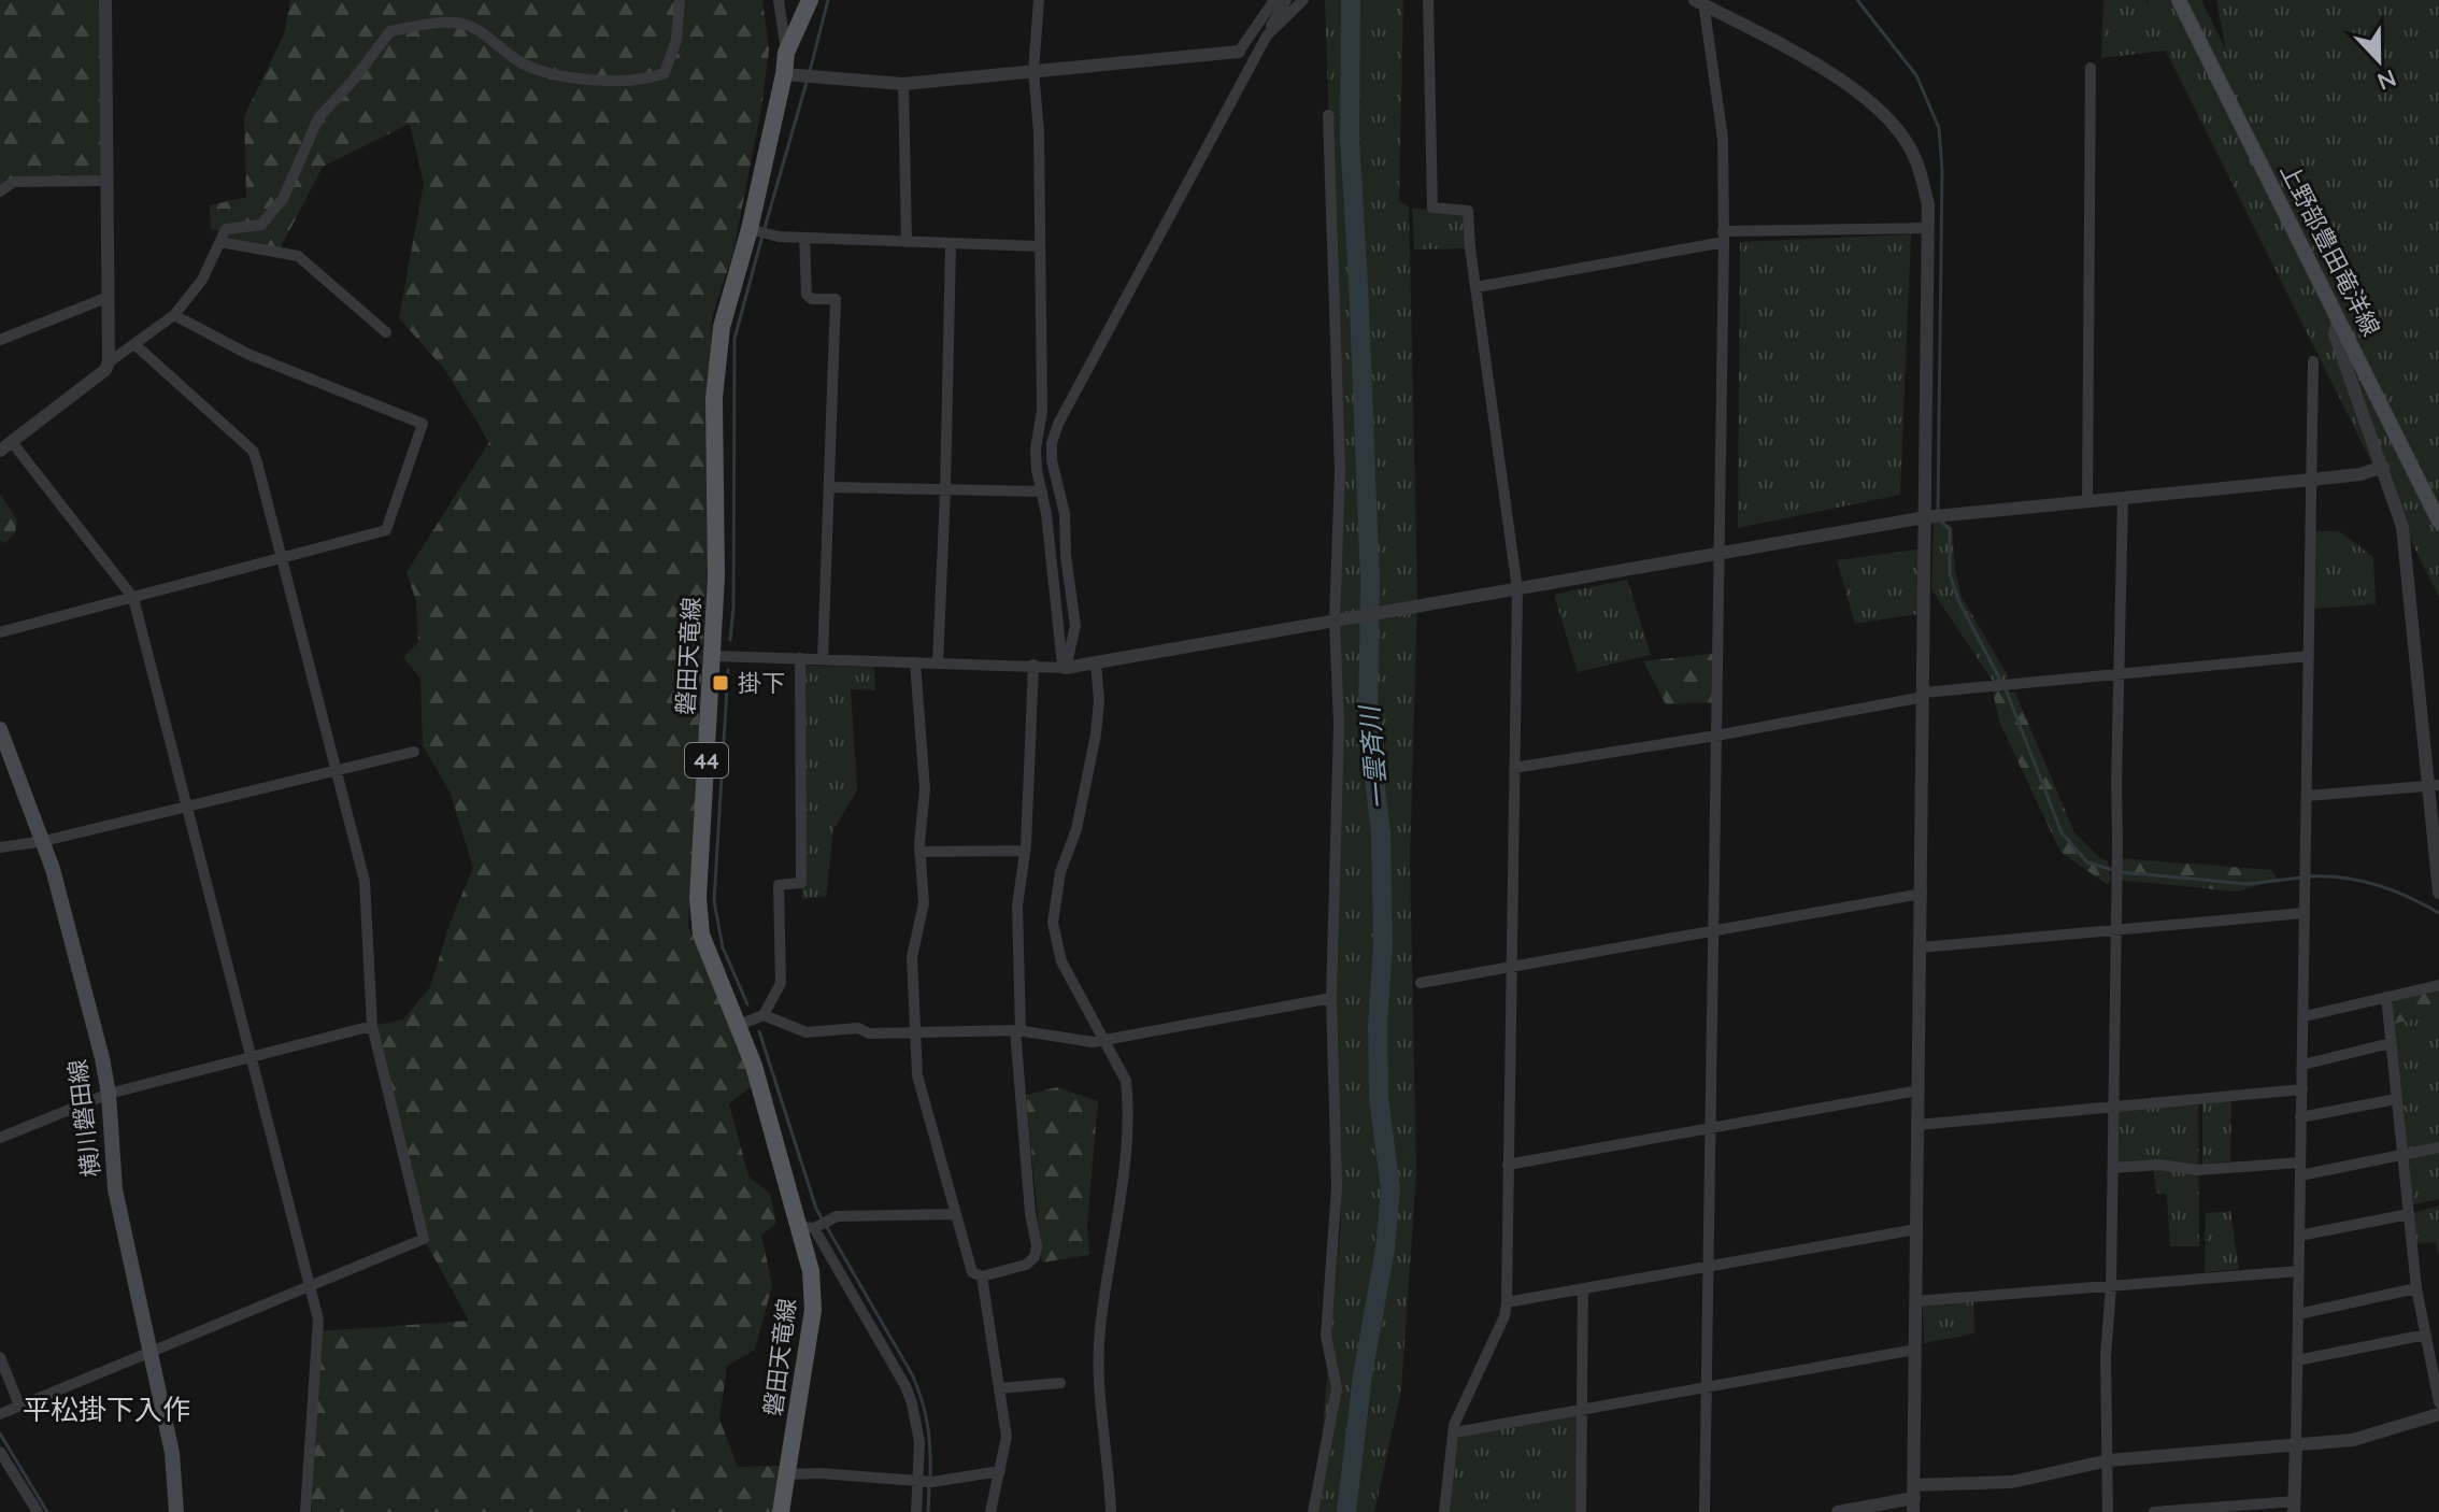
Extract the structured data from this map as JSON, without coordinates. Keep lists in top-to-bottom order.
{
  "streets": {
    "main road": [
      "上野部豊田竜洋線",
      "磐田天竜線",
      "44",
      "横川磐田線"
    ]
  },
  "districts": ["平松掛下入作"],
  "water": ["一雲斉川"],
  "places": {
    "transit": ["掛下"]
  },
  "north": "bottom"
}
